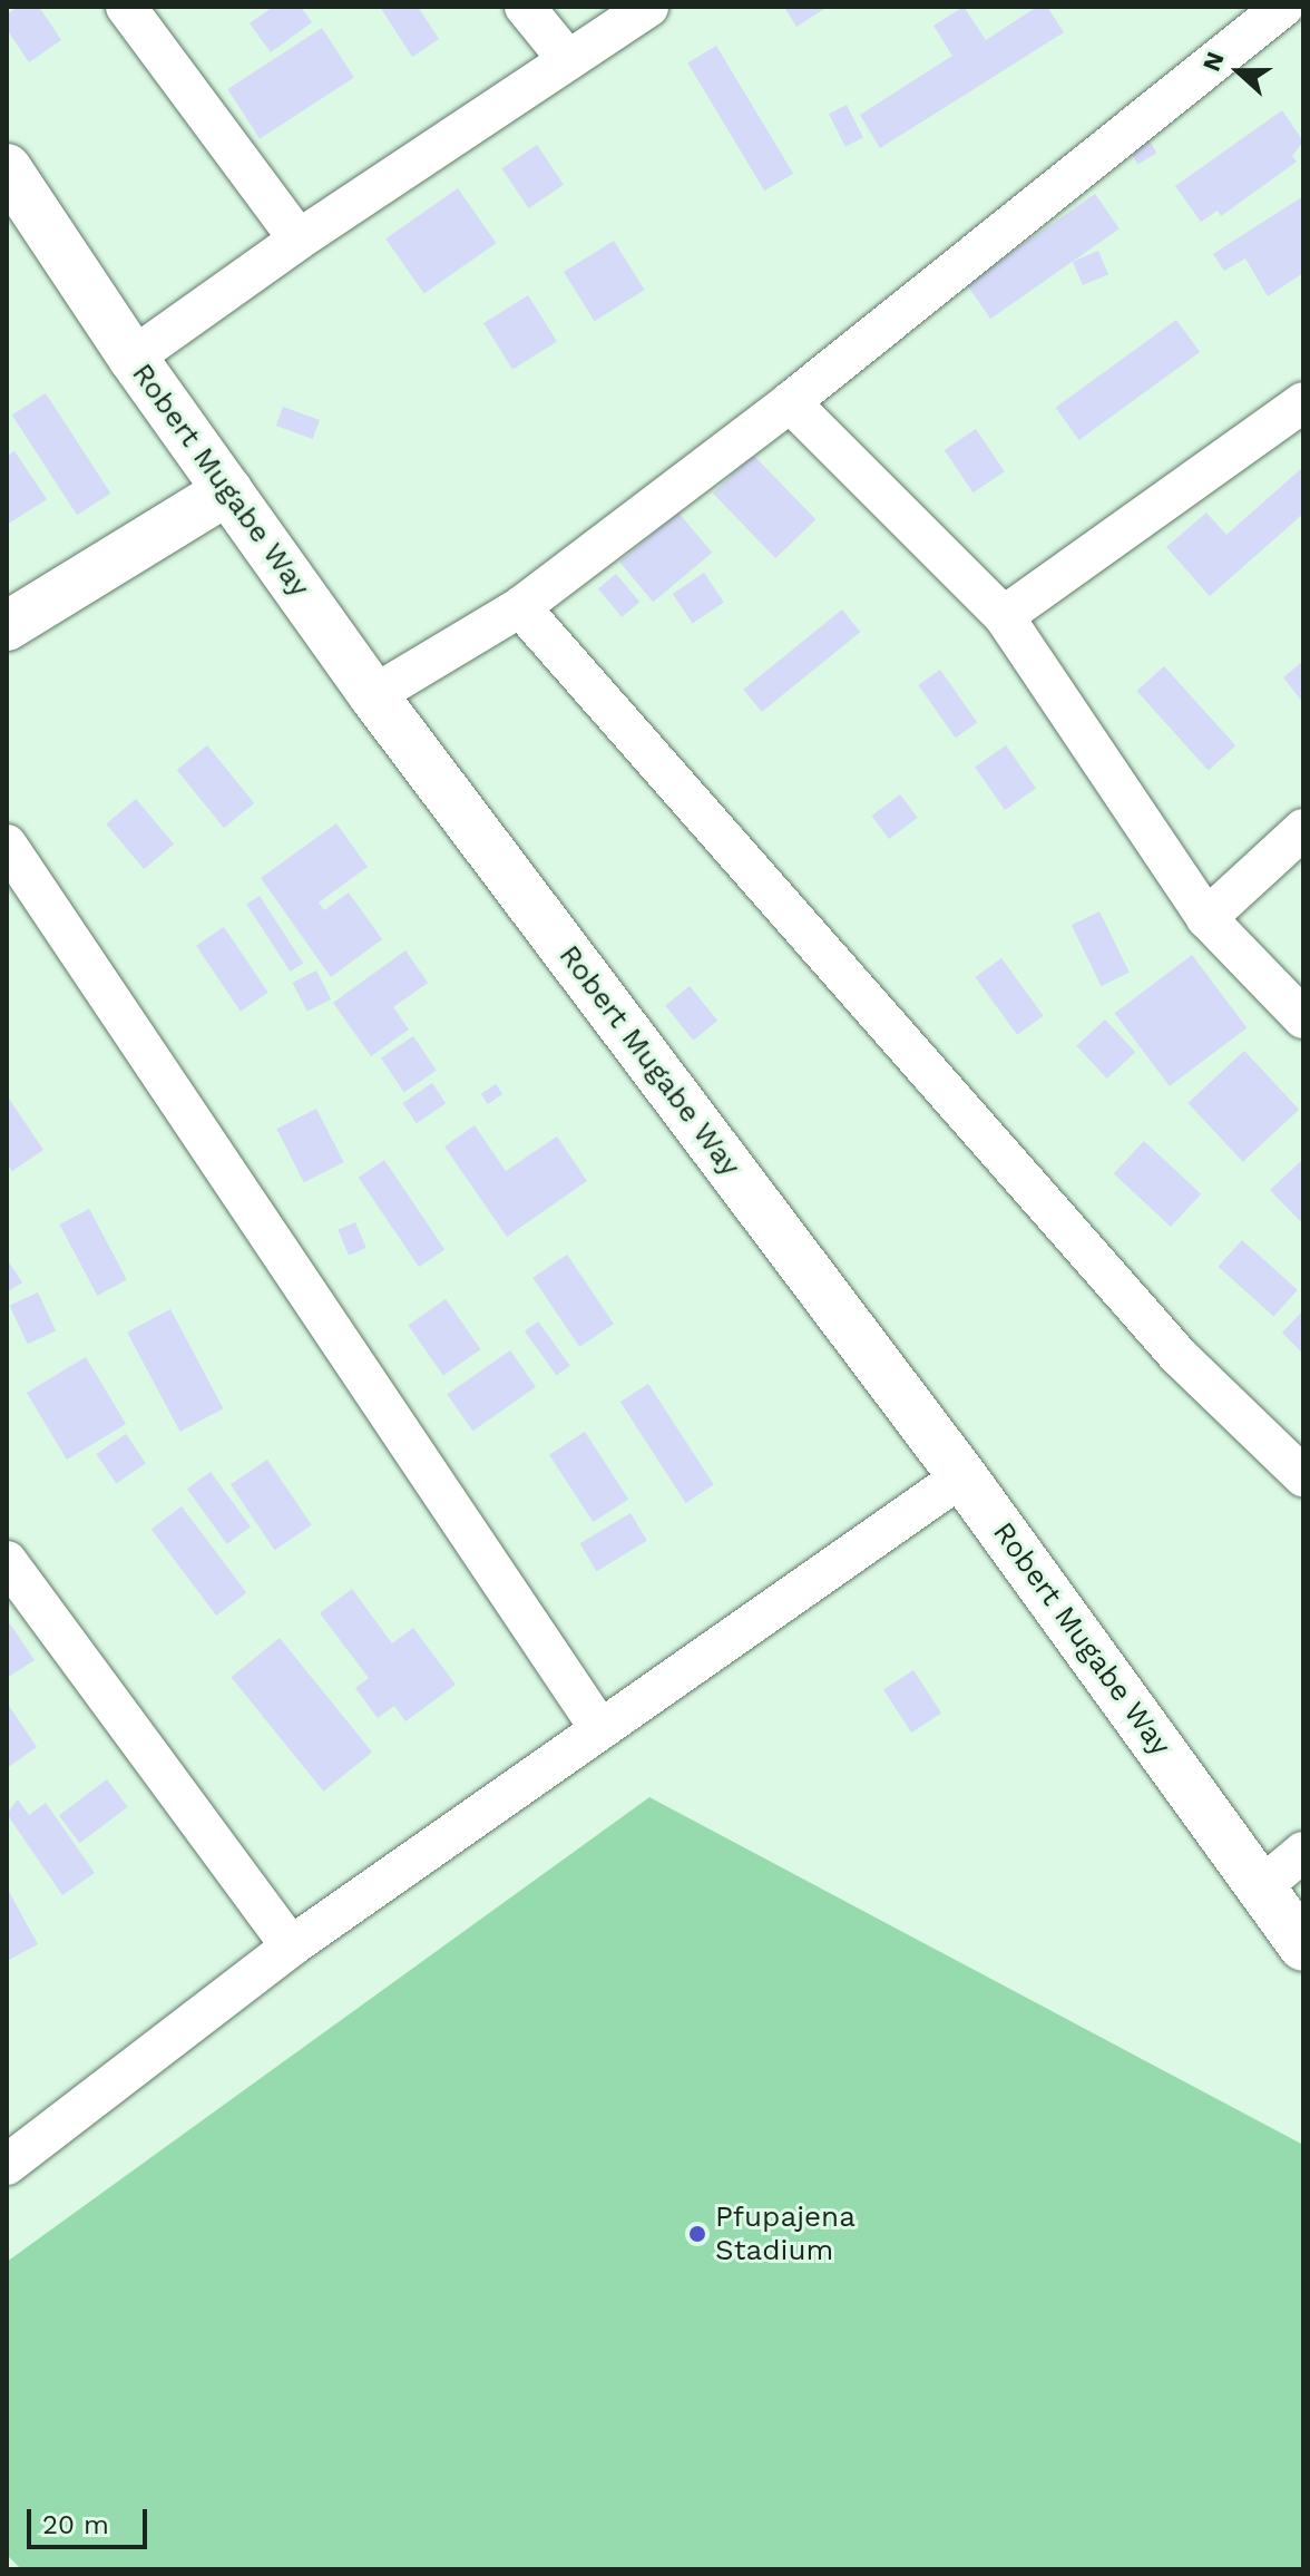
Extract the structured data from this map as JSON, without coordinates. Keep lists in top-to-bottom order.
{
  "streets": {
    "street": ["Robert Mugabe Way"]
  },
  "places": ["Pfupajena Stadium"],
  "scale_bar": "20 m",
  "north": "left"
}
